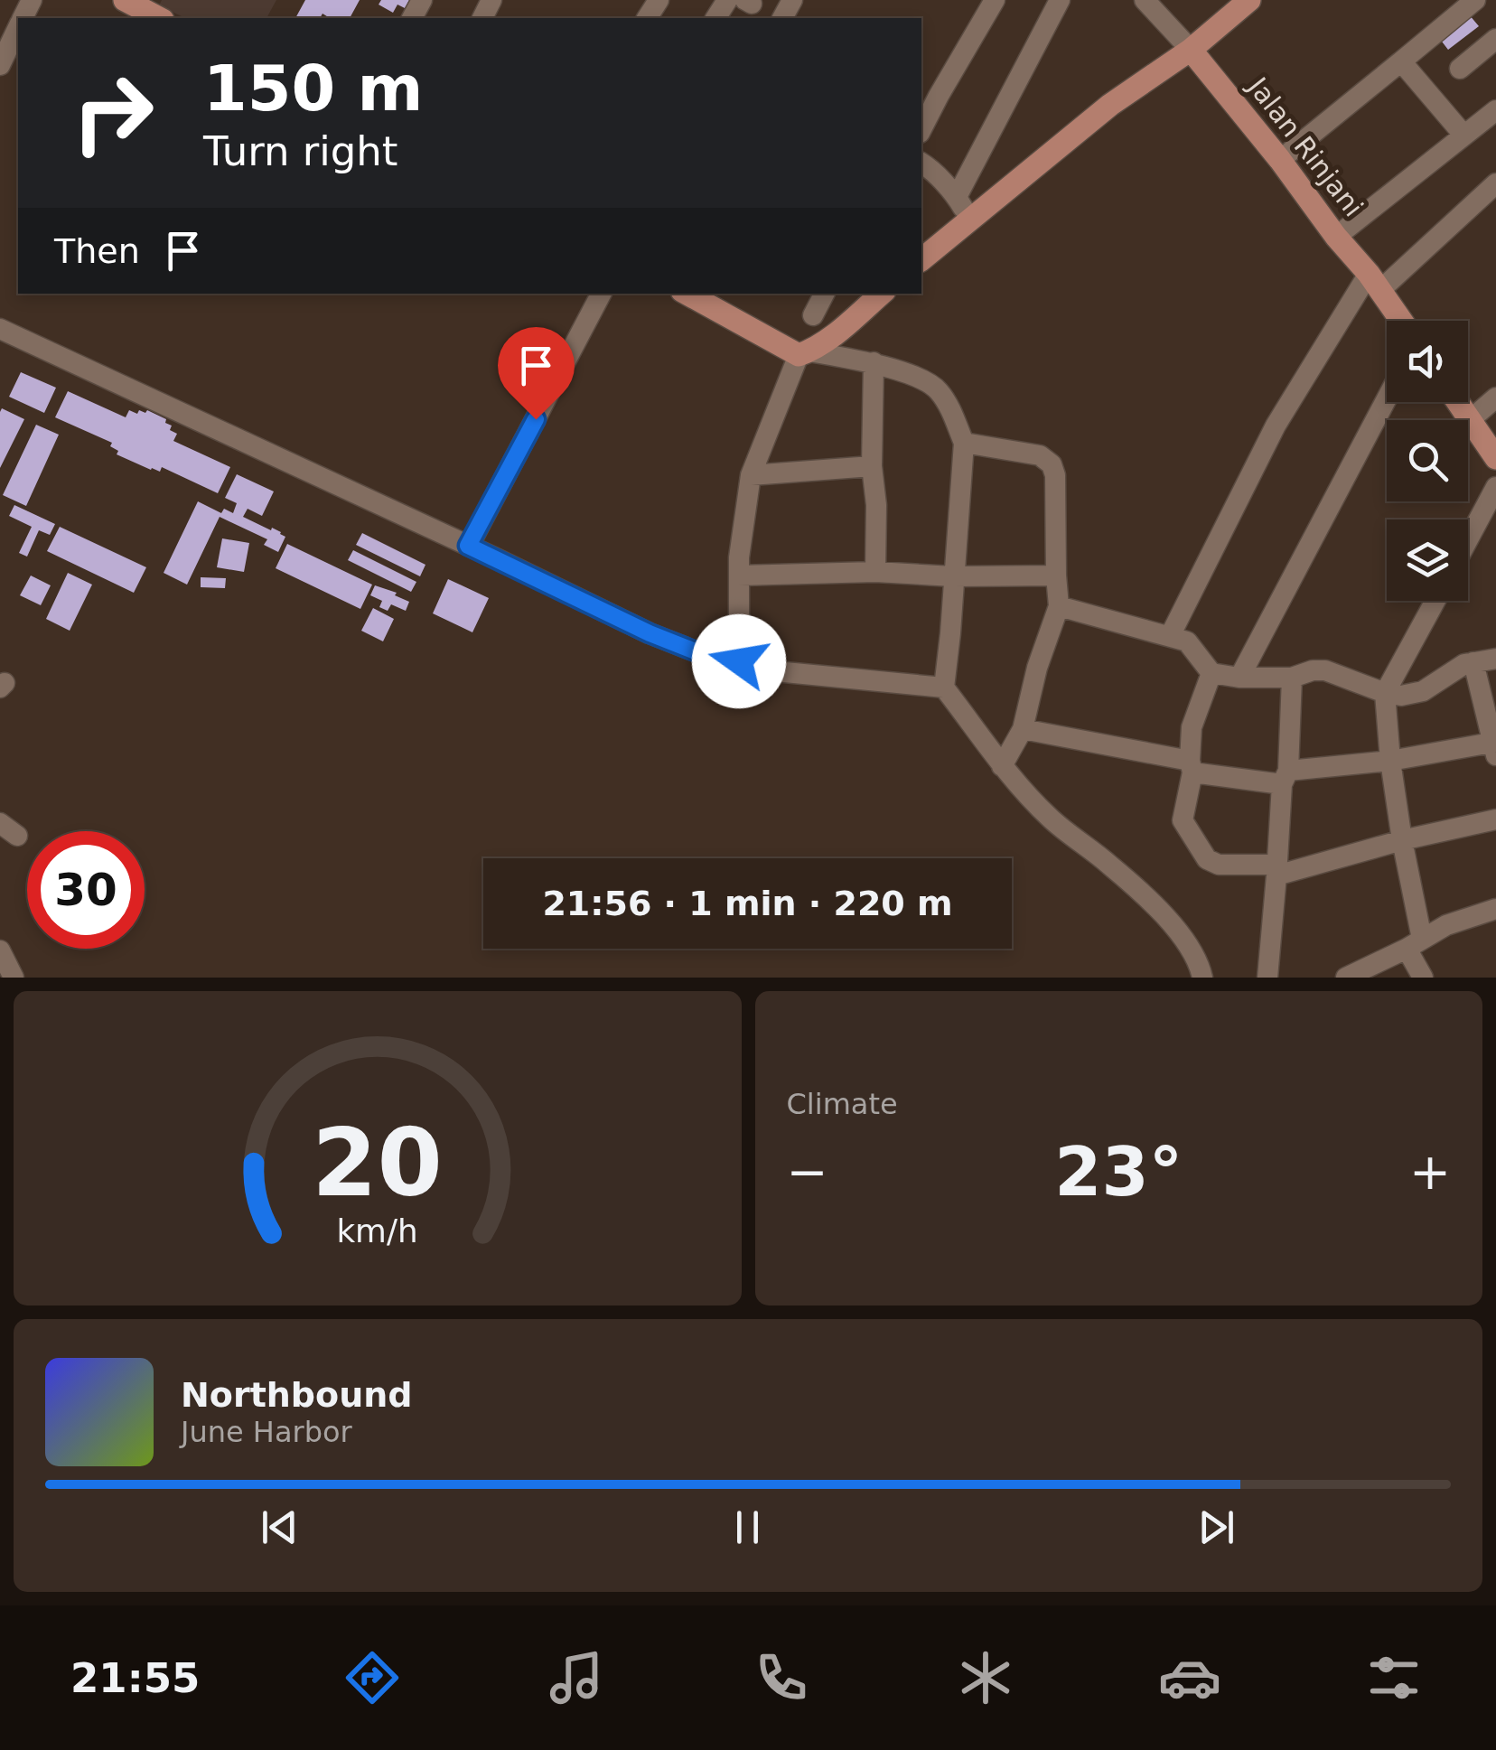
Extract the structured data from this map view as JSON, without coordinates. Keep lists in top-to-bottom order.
{
  "streets": {
    "main road": ["Jalan Rinjani"]
  },
  "page": {
    "turn": ["150 m", "Turn right"],
    "then": "Then",
    "limit": "30",
    "trip": "21:56 · 1 min · 220 m",
    "tile": "Climate",
    "heat": ["−", "23°", "+"],
    "song": ["Northbound", "June Harbor"],
    "tabs": "21:55",
    "gauge": ["20", "km/h"]
  }
}
